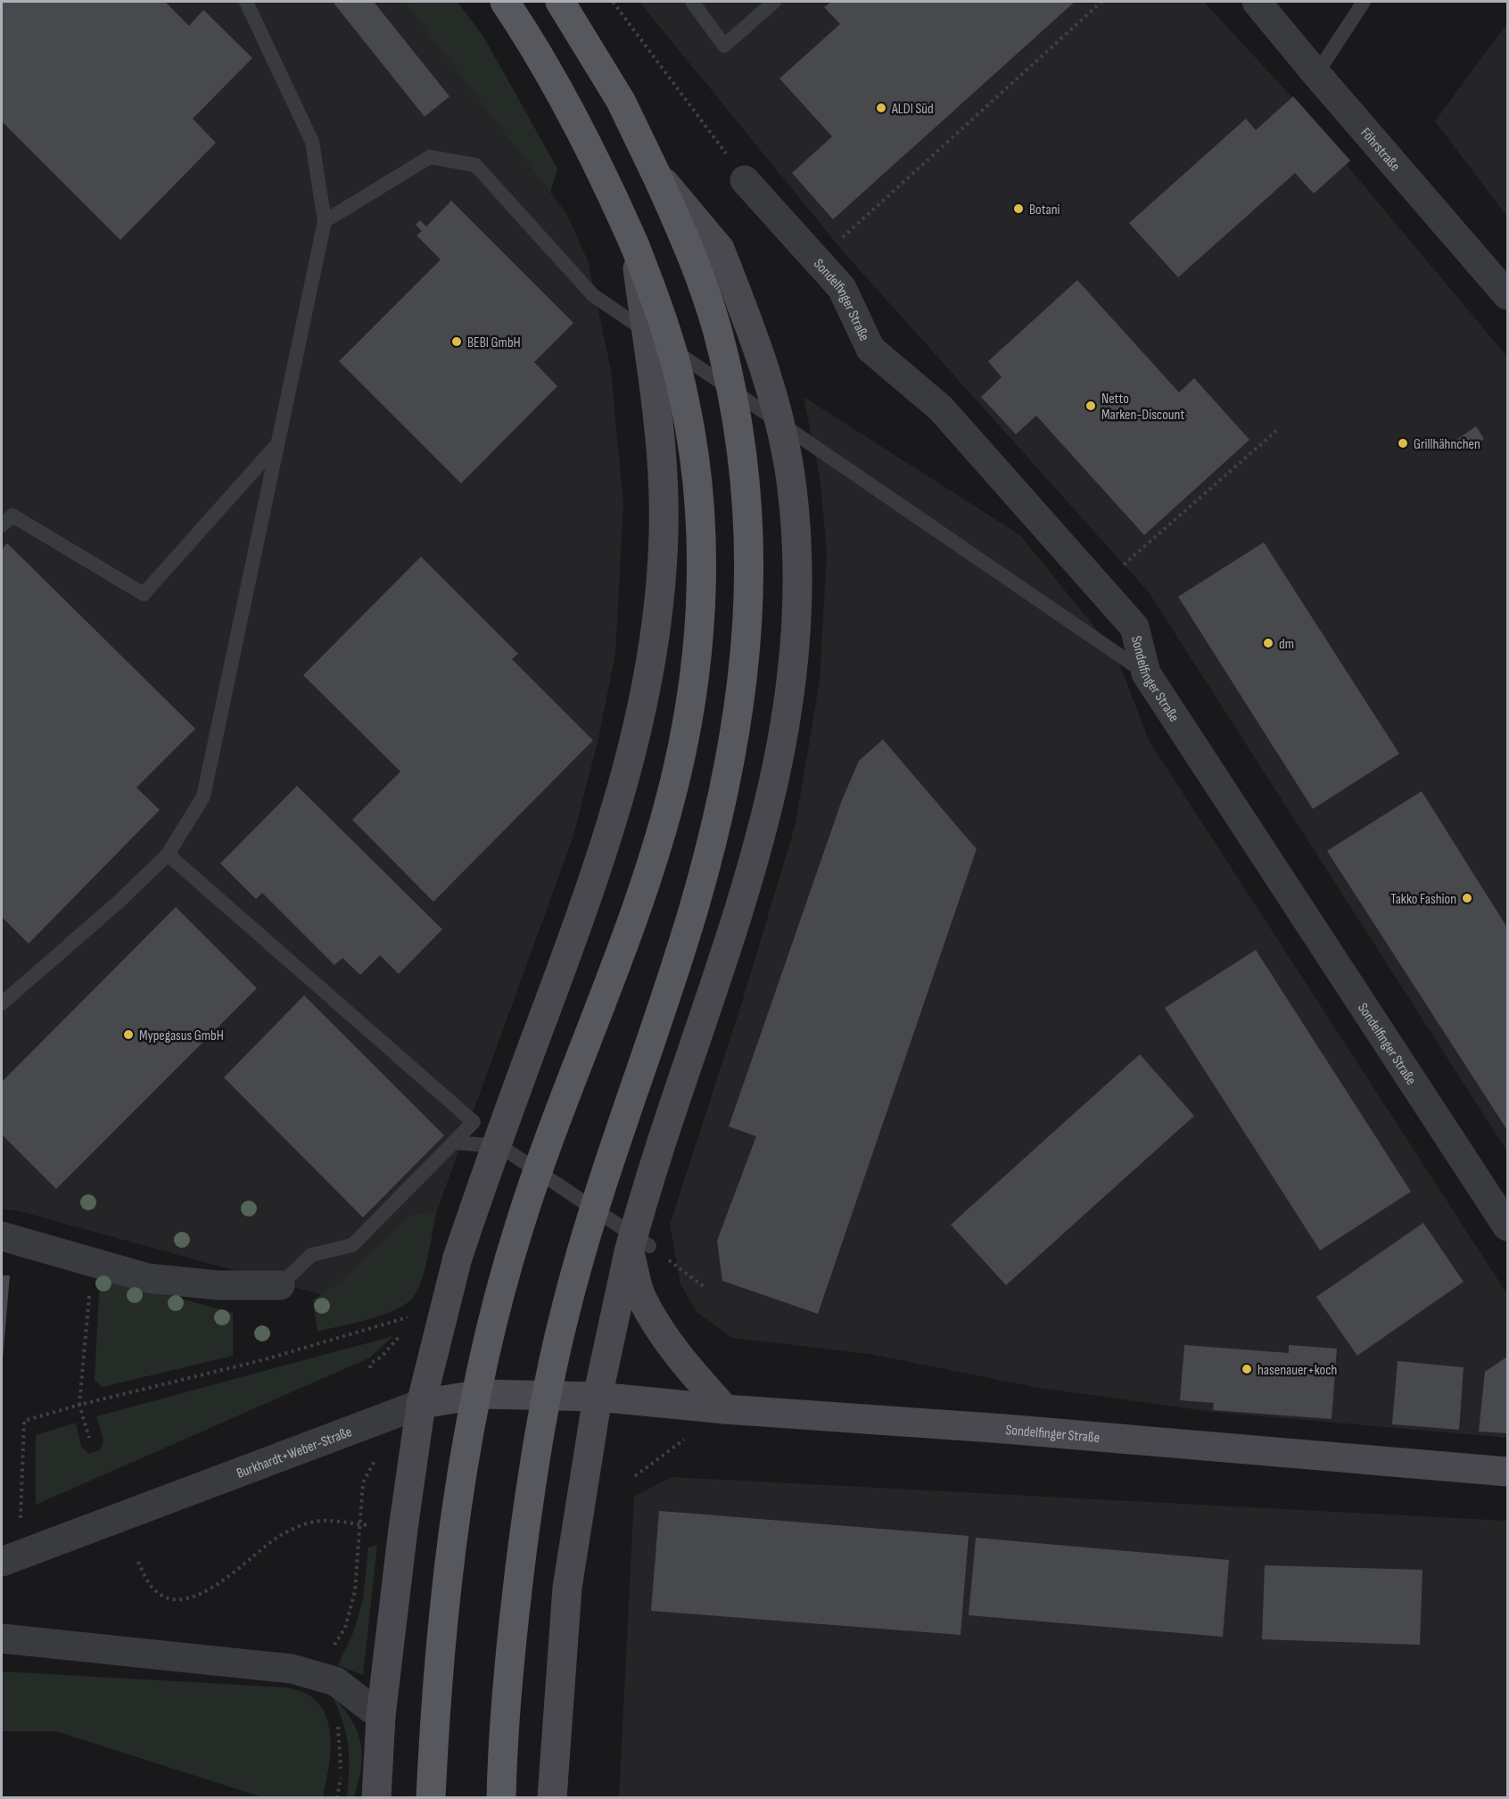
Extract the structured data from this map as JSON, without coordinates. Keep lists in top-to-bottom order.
{
  "streets": {
    "main road": ["Sondelfinger Straße", "Burkhardt+Weber-Straße"],
    "street": ["Föhrstraße"]
  },
  "crossings": [
    ["Sondelfinger Straße", "Burkhardt+Weber-Straße"]
  ],
  "places": [
    "ALDI Süd",
    "Botani",
    "BEBI GmbH",
    "Netto Marken-Discount",
    "Grillhähnchen",
    "dm",
    "Takko Fashion",
    "Mypegasus GmbH",
    "hasenauer+koch"
  ]
}
